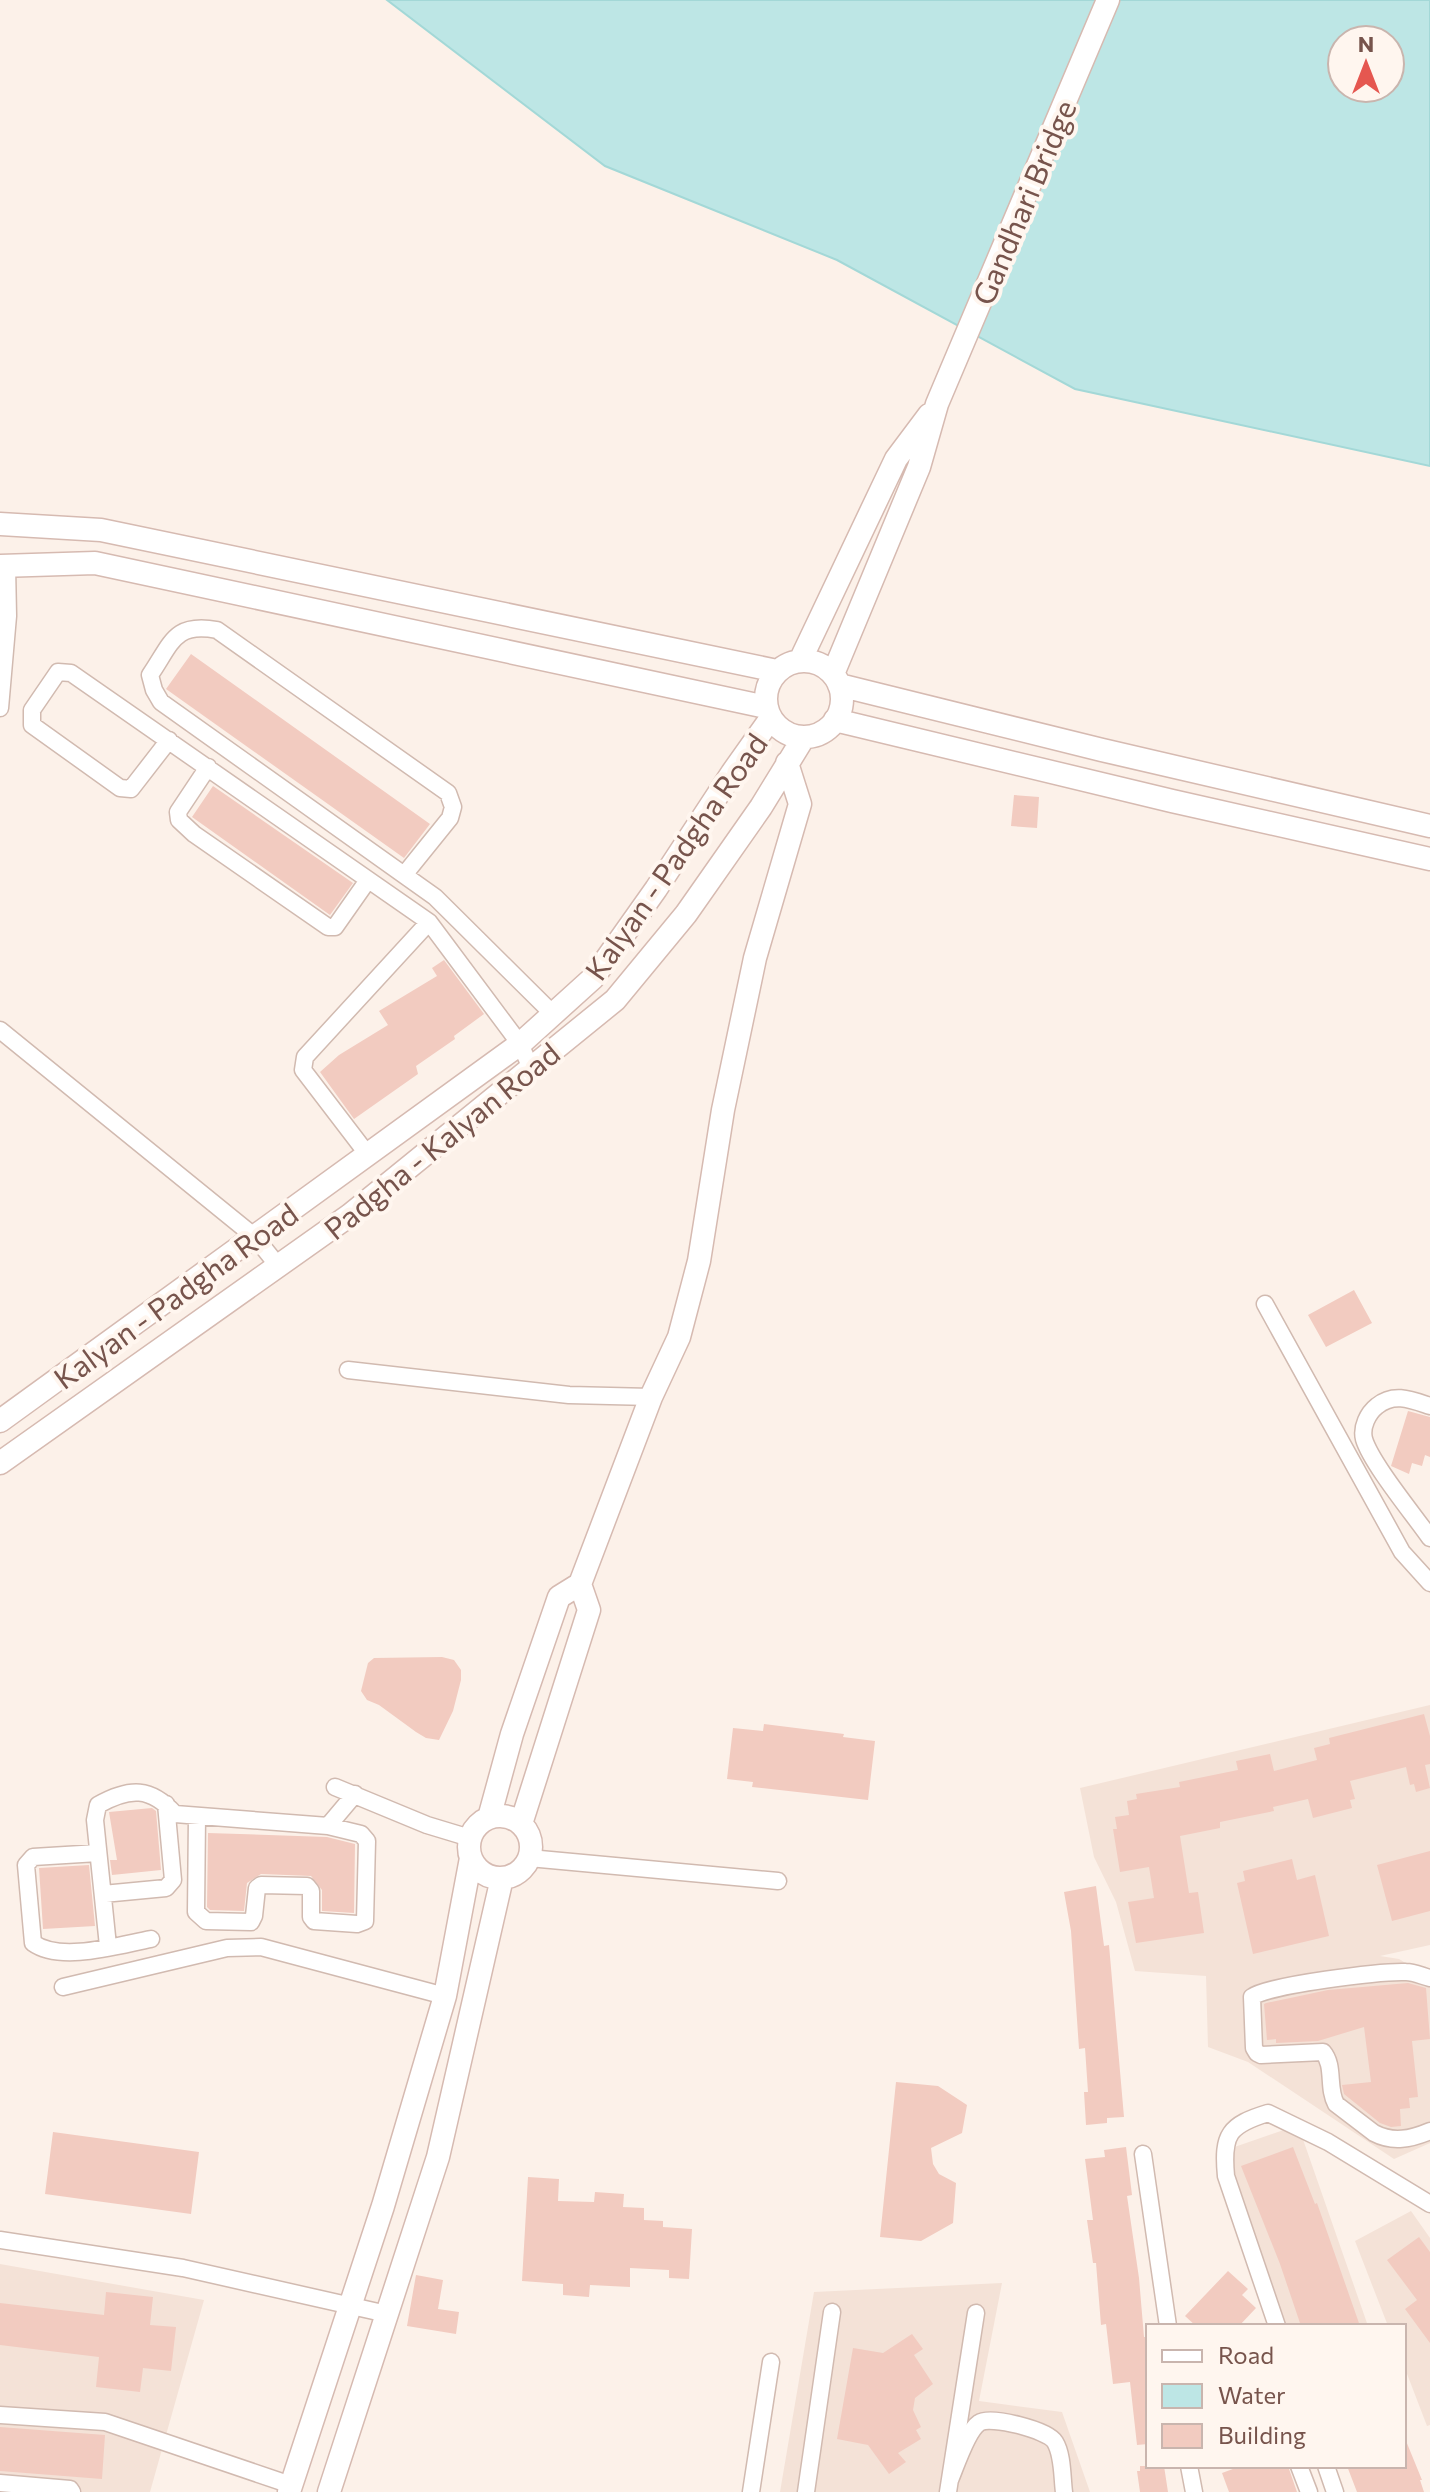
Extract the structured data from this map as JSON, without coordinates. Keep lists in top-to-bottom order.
{
  "streets": {
    "street": ["Gandhari Bridge", "Kalyan - Padgha Road", "Padgha - Kalyan Road"]
  },
  "crossings": [
    ["Kalyan - Padgha Road", "Padgha - Kalyan Road"]
  ],
  "legend": ["Road", "Water", "Building"],
  "north": "top"
}
